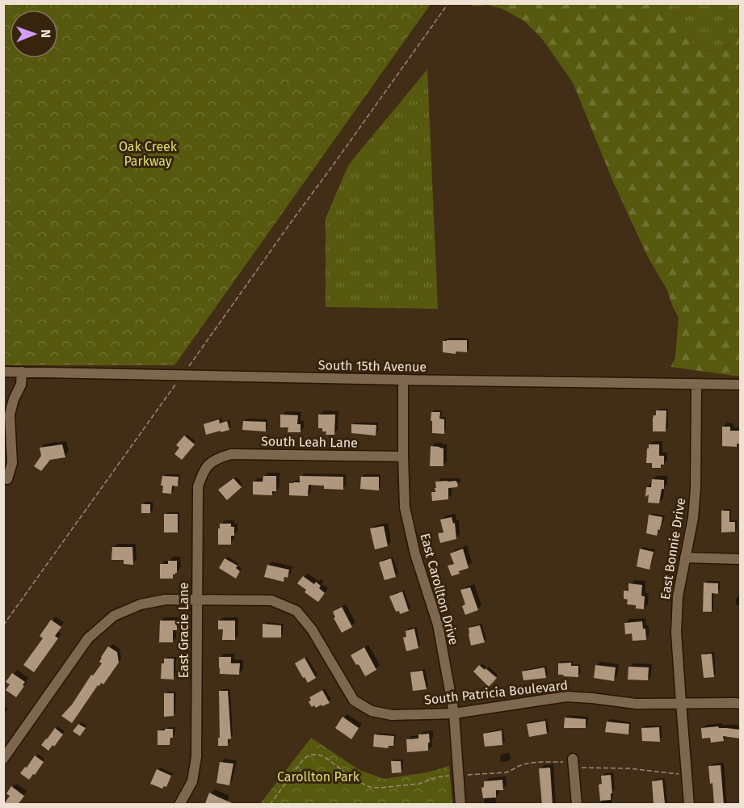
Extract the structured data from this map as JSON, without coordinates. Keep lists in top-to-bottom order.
{
  "streets": {
    "street": [
      "South 15th Avenue",
      "South Leah Lane",
      "East Bonnie Drive",
      "East Carollton Drive",
      "East Gracie Lane",
      "South Patricia Boulevard"
    ]
  },
  "crossings": [
    ["South 15th Avenue", "East Bonnie Drive"],
    ["South 15th Avenue", "East Carollton Drive"],
    ["South Leah Lane", "East Carollton Drive"],
    ["South Leah Lane", "East Gracie Lane"],
    ["East Bonnie Drive", "South Patricia Boulevard"],
    ["East Carollton Drive", "South Patricia Boulevard"],
    ["East Gracie Lane", "South Patricia Boulevard"]
  ],
  "parks": ["Oak Creek Parkway", "Carollton Park"],
  "north": "right"
}
